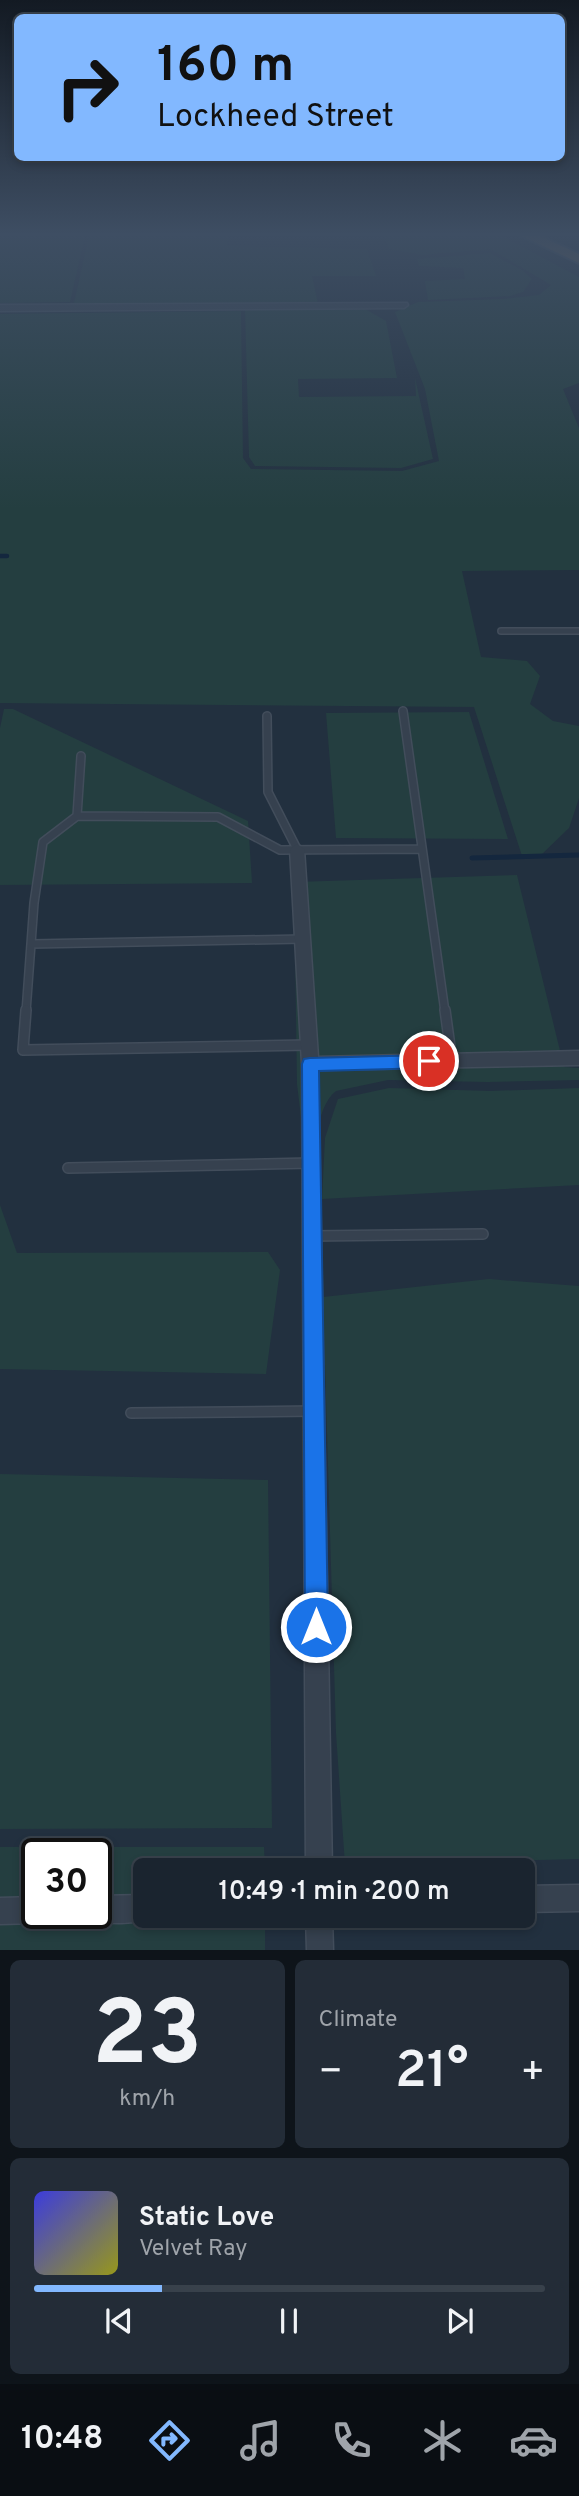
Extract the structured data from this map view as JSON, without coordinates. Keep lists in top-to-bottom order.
{
  "page": {
    "turn": ["160 m", "Lockheed Street"],
    "limit": "30",
    "trip": "10:49 · 1 min · 200 m",
    "tile": [
      ["23", "km/h"],
      "Climate"
    ],
    "heat": ["−", "21°", "+"],
    "song": ["Static Love", "Velvet Ray"],
    "tabs": "10:48"
  }
}
